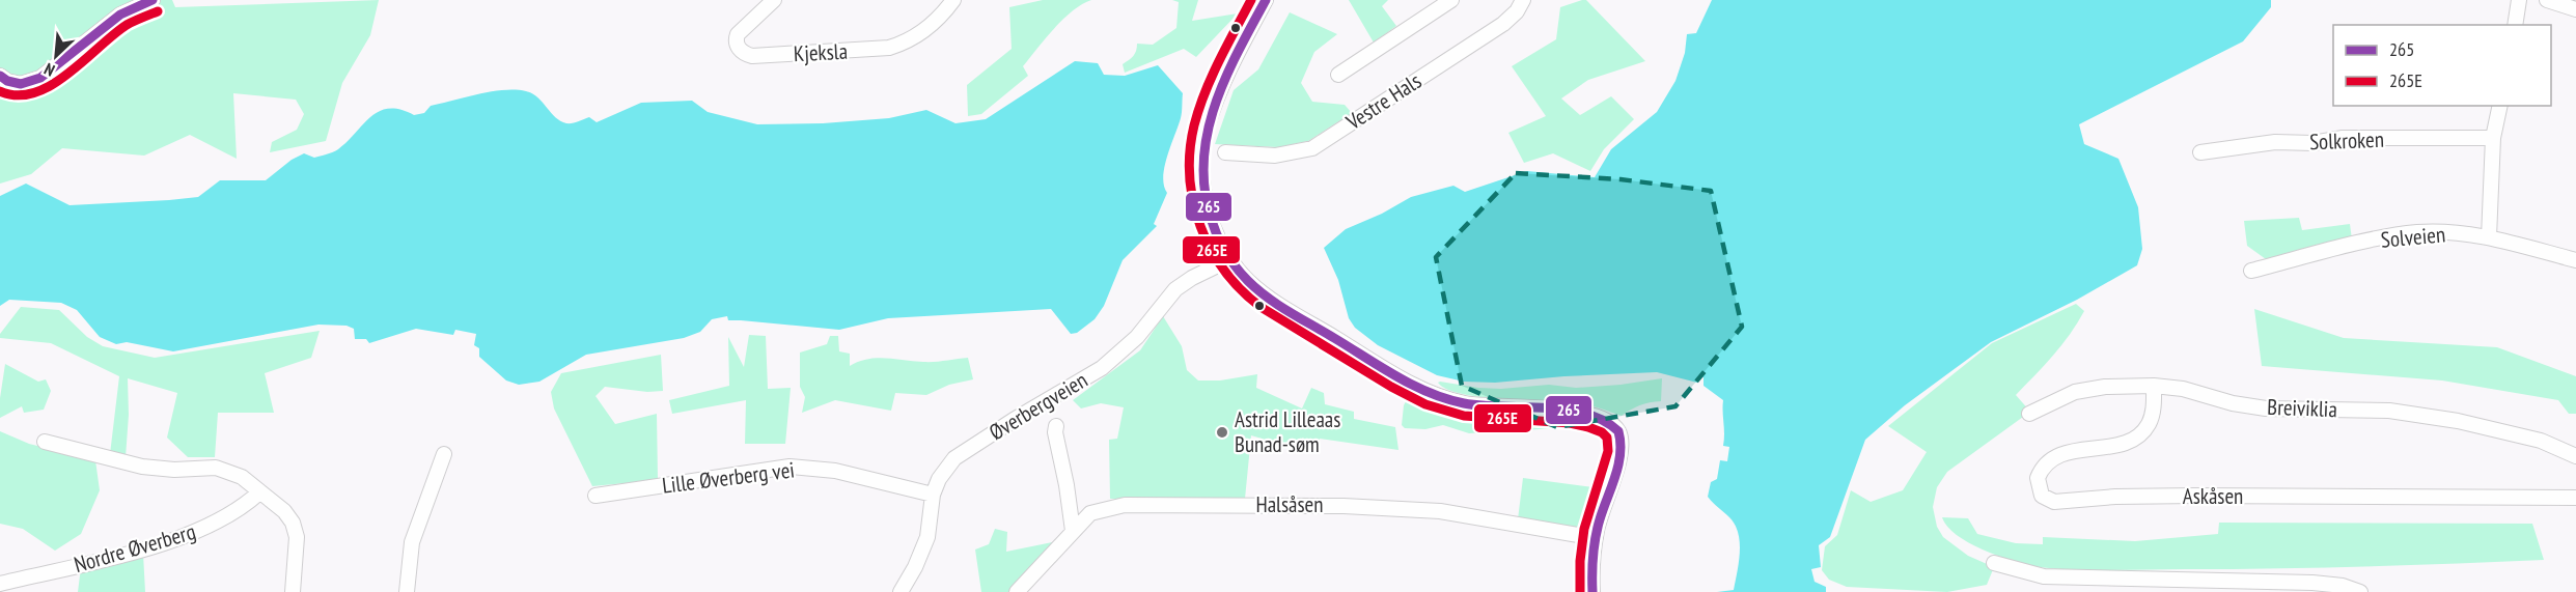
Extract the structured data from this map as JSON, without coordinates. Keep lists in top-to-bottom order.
{
  "streets": {
    "street": [
      "Kjeksla",
      "Vestre Hals",
      "Solkroken",
      "Solveien",
      "Øverbergveien",
      "Breiviklia",
      "Lille Øverberg vei",
      "Askåsen",
      "Halsåsen",
      "Nordre Øverberg"
    ]
  },
  "crossings": [
    ["Øverbergveien", "Lille Øverberg vei"],
    ["Breiviklia", "Askåsen"]
  ],
  "places": ["Astrid Lilleaas Bunad-søm"],
  "lines": ["transit line 265", "transit line 265E"],
  "legend": ["265", "265E"],
  "north": "bottom left"
}
